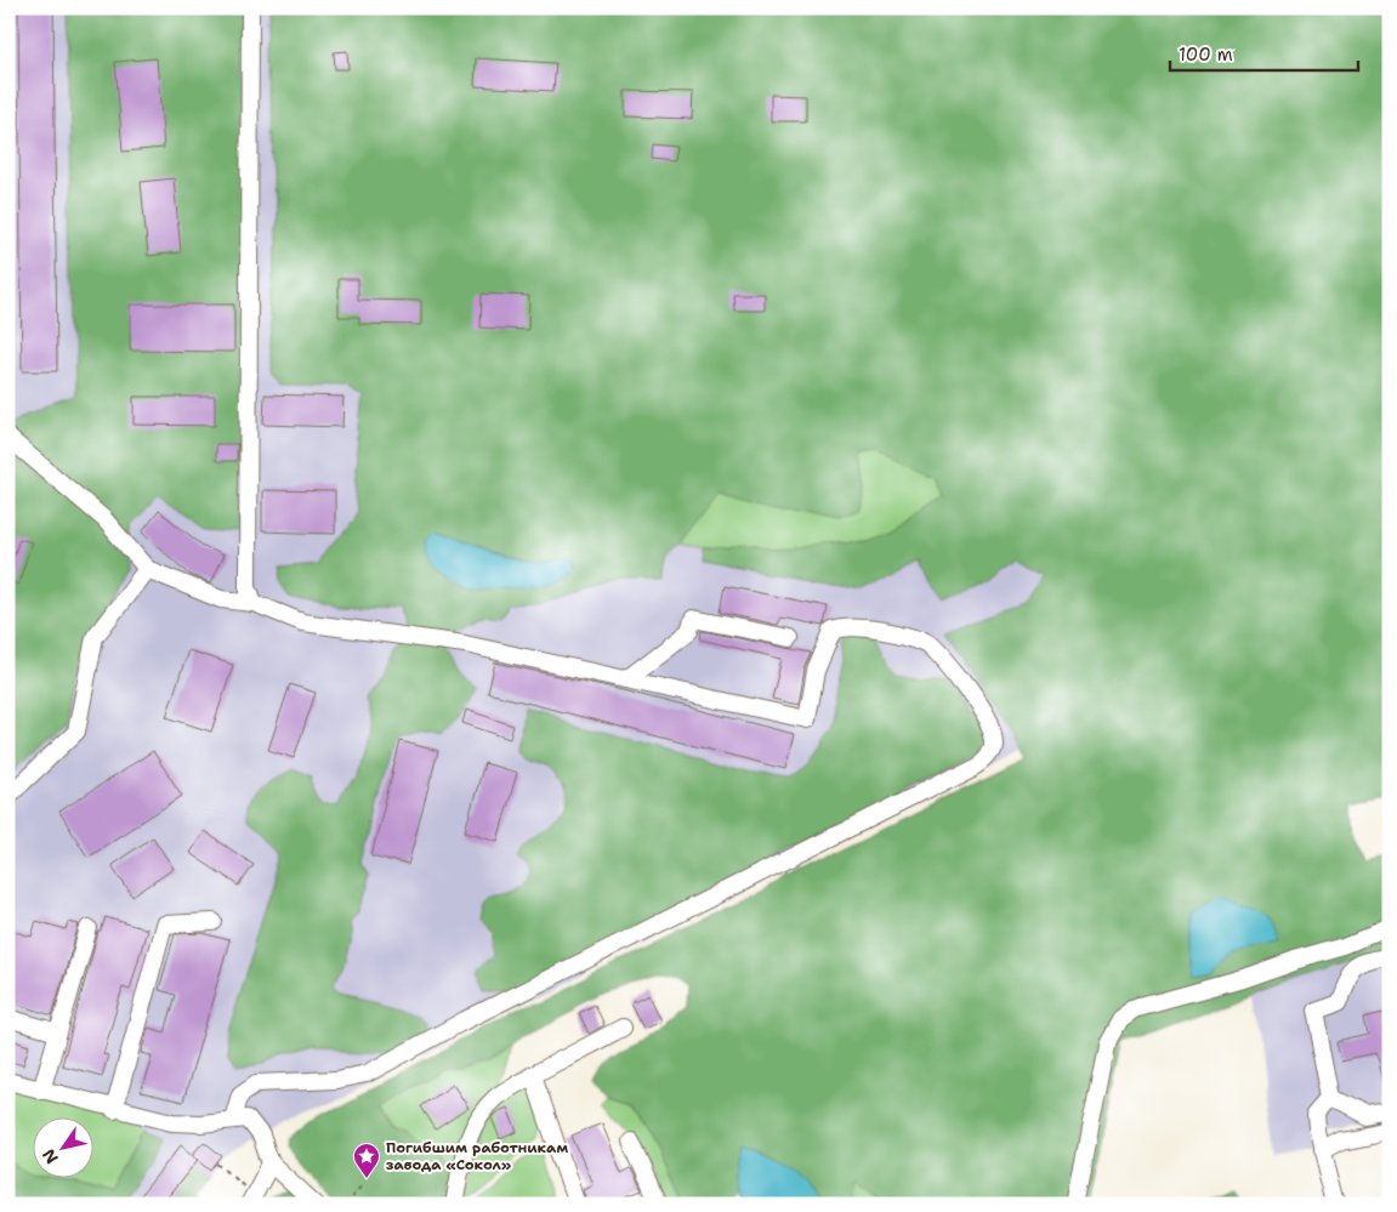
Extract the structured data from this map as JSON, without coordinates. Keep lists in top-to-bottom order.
{
  "places": {
    "place": ["Погибшим работникам завода «Сокол»"]
  },
  "scale_bar": "100 m",
  "north": "bottom left"
}
